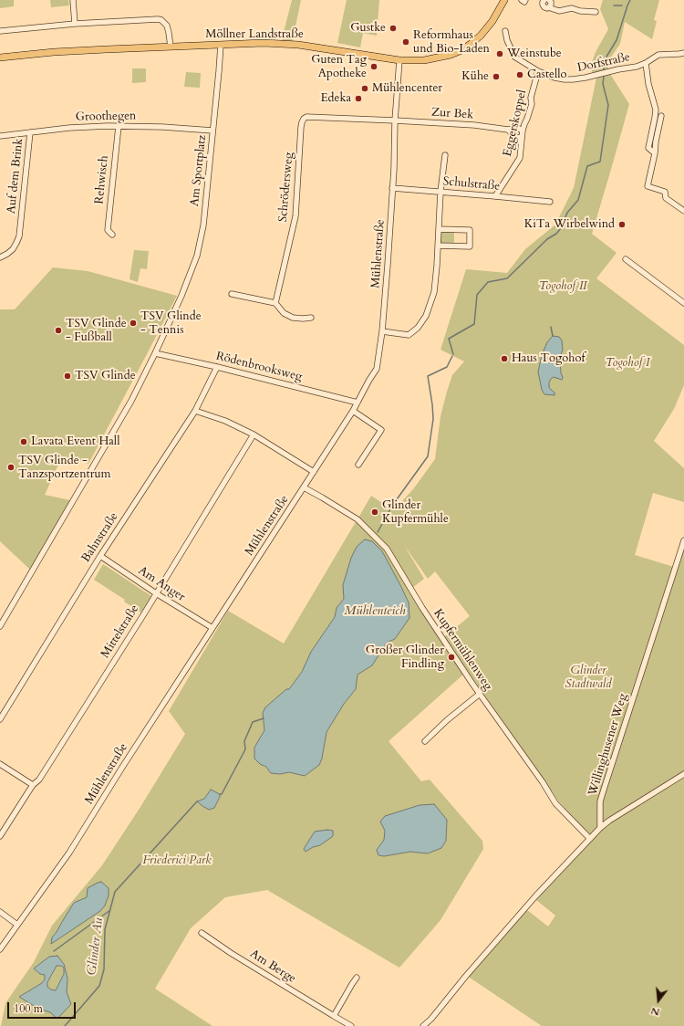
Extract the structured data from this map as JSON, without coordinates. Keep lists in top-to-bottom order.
{
  "streets": {
    "main road": ["Möllner Landstraße"],
    "street": [
      "Dorfstraße",
      "Zur Bek",
      "Groothegen",
      "Eggerskoppel",
      "Am Sportplatz",
      "Auf dem Brink",
      "Rehwisch",
      "Schulstraße",
      "Schrödersweg",
      "Mühlenstraße",
      "Rödenbrooksweg",
      "Bahnstraße",
      "Am Anger",
      "Mittelstraße",
      "Kupfermühlenweg",
      "Willinghusener Weg",
      "Am Berge"
    ]
  },
  "crossings": [
    ["Möllner Landstraße", "Am Sportplatz"],
    ["Möllner Landstraße", "Mühlenstraße"],
    ["Dorfstraße", "Eggerskoppel"],
    ["Zur Bek", "Eggerskoppel"],
    ["Zur Bek", "Schrödersweg"],
    ["Zur Bek", "Mühlenstraße"],
    ["Groothegen", "Am Sportplatz"],
    ["Groothegen", "Auf dem Brink"],
    ["Groothegen", "Rehwisch"],
    ["Eggerskoppel", "Schulstraße"],
    ["Am Sportplatz", "Rödenbrooksweg"],
    ["Schulstraße", "Mühlenstraße"],
    ["Schrödersweg", "Mühlenstraße"],
    ["Mühlenstraße", "Rödenbrooksweg"],
    ["Mühlenstraße", "Am Anger"],
    ["Mühlenstraße", "Kupfermühlenweg"],
    ["Rödenbrooksweg", "Bahnstraße"],
    ["Bahnstraße", "Am Anger"],
    ["Am Anger", "Mittelstraße"]
  ],
  "water": ["Mühlenteich", "Glinder Au"],
  "parks": [
    "Togohof II",
    "Togohof I",
    "Glinder Stadtwald",
    "Friederici Park"
  ],
  "places": [
    "Gustke",
    "Reformhaus und Bio-Laden",
    "Weinstube",
    "Guten Tag Apotheke",
    "Castello",
    "Kühe",
    "Mühlencenter",
    "Edeka",
    "KiTa Wirbelwind",
    "TSV Glinde - Tennis",
    "TSV Glinde - Fußball",
    "Haus Togohof",
    "TSV Glinde",
    "Lavata Event Hall",
    "TSV Glinde - Tanzsportzentrum",
    "Glinder Kupfermühle",
    "Großer Glinder Findling"
  ],
  "scale_bar": "100 m",
  "north": "bottom"
}
